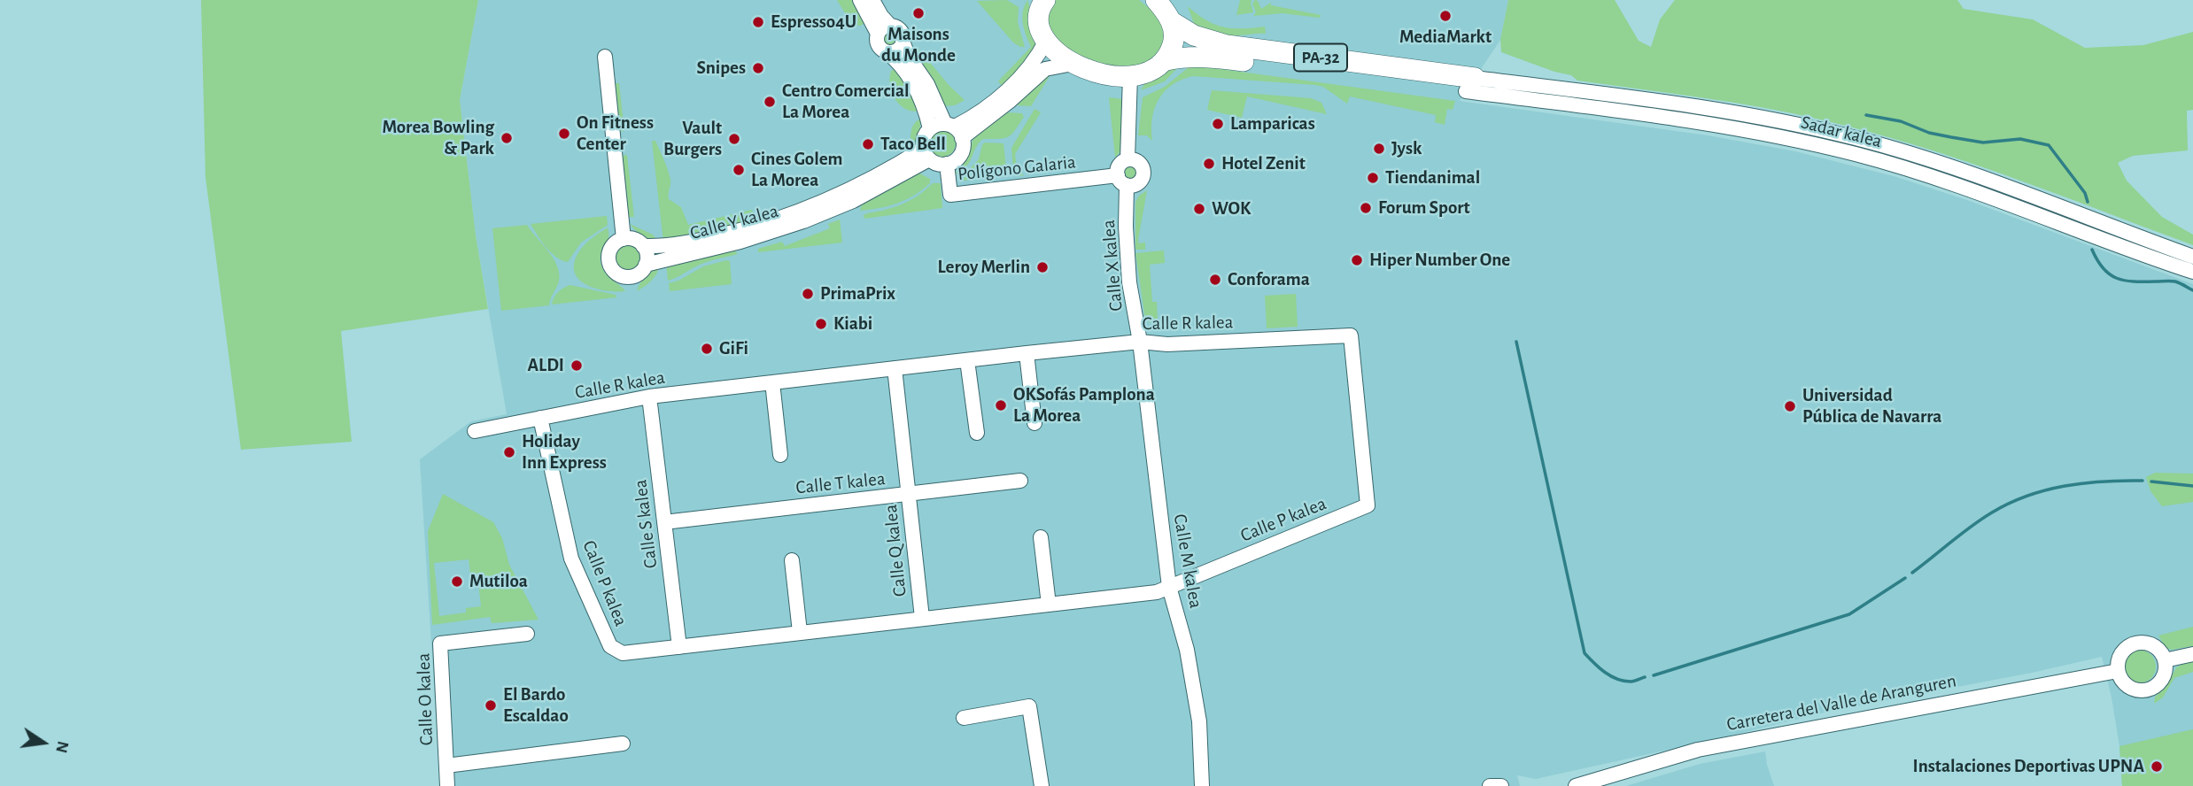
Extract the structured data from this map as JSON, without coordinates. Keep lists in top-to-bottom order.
{
  "streets": {
    "highway": ["PA-32"],
    "street": [
      "Sadar kalea",
      "Polígono Galaria",
      "Calle Y kalea",
      "Calle X kalea",
      "Calle R kalea",
      "Calle T kalea",
      "Calle P kalea",
      "Calle S kalea",
      "Calle Q kalea",
      "Calle M kalea",
      "Calle O kalea",
      "Carretera del Valle de Aranguren"
    ]
  },
  "crossings": [
    ["PA-32", "Sadar kalea"],
    ["Polígono Galaria", "Calle Y kalea"],
    ["Polígono Galaria", "Calle X kalea"],
    ["Calle X kalea", "Calle R kalea"],
    ["Calle X kalea", "Calle M kalea"],
    ["Calle R kalea", "Calle P kalea"],
    ["Calle R kalea", "Calle S kalea"],
    ["Calle R kalea", "Calle Q kalea"],
    ["Calle R kalea", "Calle M kalea"],
    ["Calle T kalea", "Calle S kalea"],
    ["Calle T kalea", "Calle Q kalea"],
    ["Calle P kalea", "Calle S kalea"],
    ["Calle P kalea", "Calle Q kalea"],
    ["Calle P kalea", "Calle M kalea"]
  ],
  "places": [
    "Maisons du Monde",
    "MediaMarkt",
    "Espresso4U",
    "Snipes",
    "Centro Comercial La Morea",
    "Lamparicas",
    "On Fitness Center",
    "Morea Bowling & Park",
    "Vault Burgers",
    "Taco Bell",
    "Jysk",
    "Hotel Zenit",
    "Cines Golem La Morea",
    "Tiendanimal",
    "Forum Sport",
    "WOK",
    "Hiper Number One",
    "Leroy Merlin",
    "Conforama",
    "PrimaPrix",
    "Kiabi",
    "GiFi",
    "ALDI",
    "OKSofás Pamplona La Morea",
    "Universidad Pública de Navarra",
    "Holiday Inn Express",
    "Mutiloa",
    "El Bardo Escaldao",
    "Instalaciones Deportivas UPNA"
  ],
  "north": "right"
}
